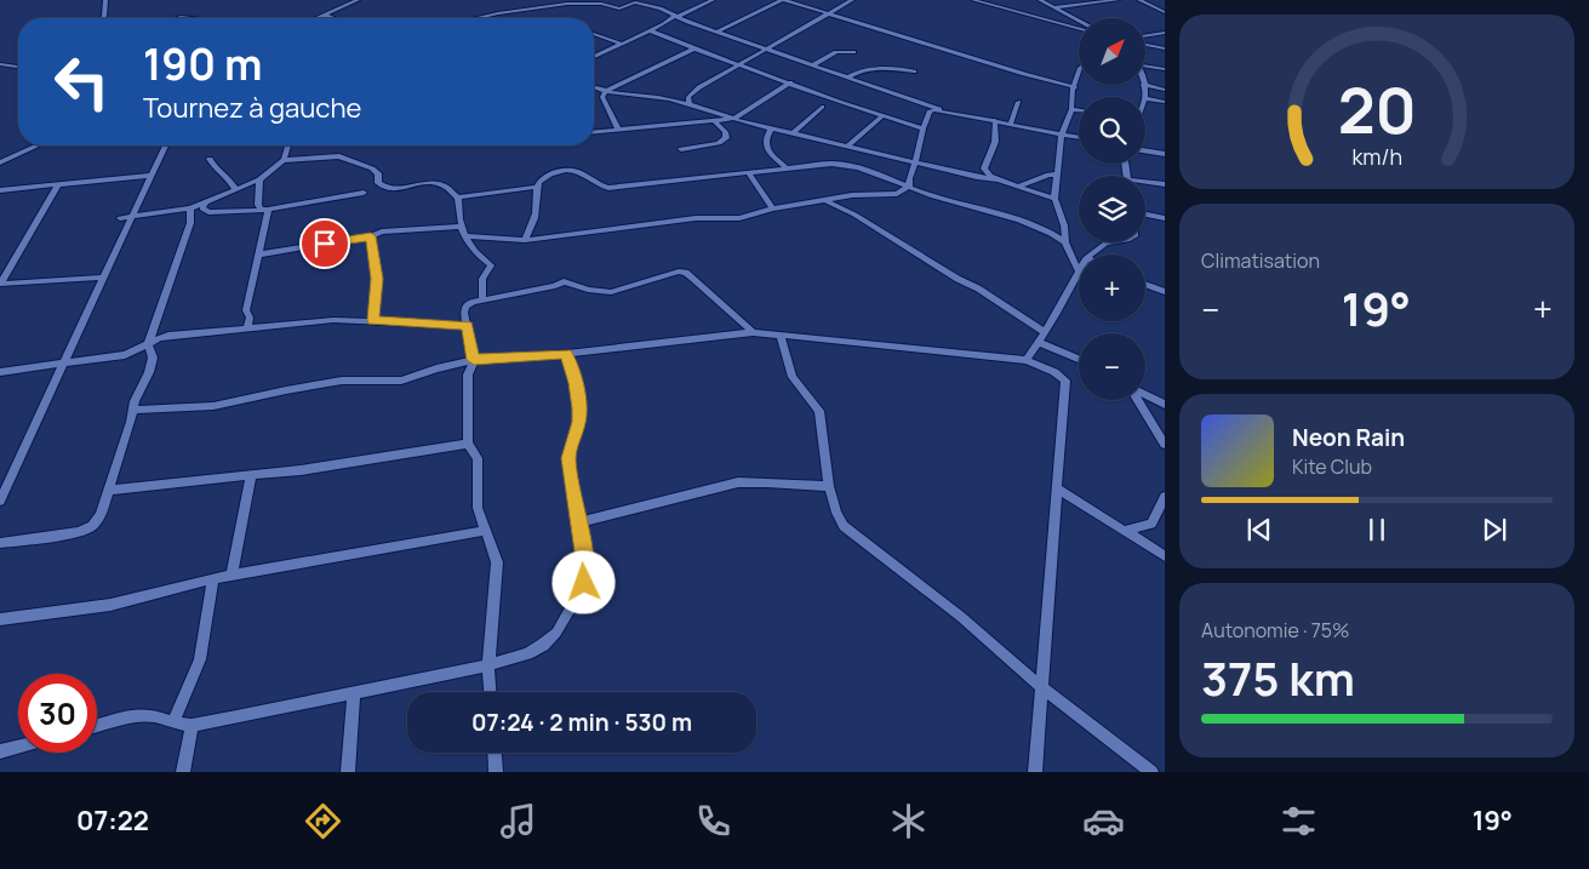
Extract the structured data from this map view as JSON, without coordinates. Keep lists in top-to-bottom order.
{
  "north": "top right",
  "page": {
    "map_buttons": ["+", "−"],
    "turn": ["190 m", "Tournez à gauche"],
    "tile": [
      "Climatisation",
      ["Autonomie · 75%", "375 km"]
    ],
    "heat": ["−", "19°", "+"],
    "song": ["Neon Rain", "Kite Club"],
    "limit": "30",
    "trip": "07:24 · 2 min · 530 m",
    "tabs": ["07:22", "19°"],
    "gauge": ["20", "km/h"]
  }
}
